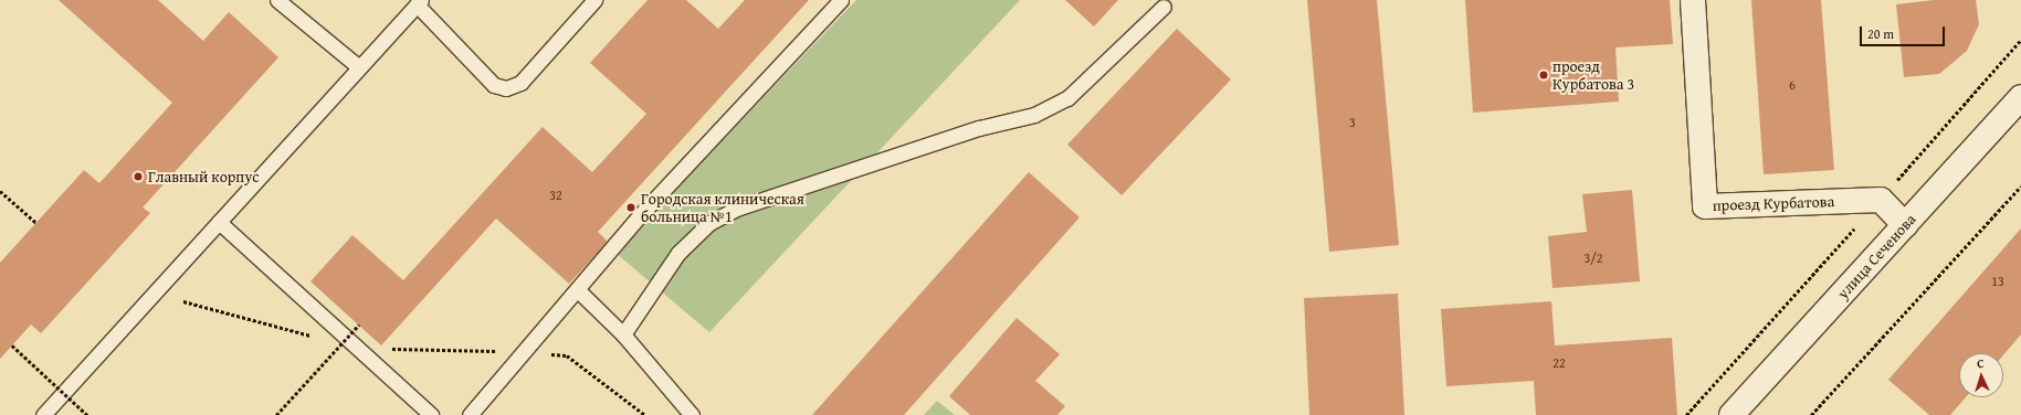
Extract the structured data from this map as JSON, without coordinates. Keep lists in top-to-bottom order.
{
  "streets": {
    "street": ["проезд Курбатова", "улица Сеченова"]
  },
  "crossings": [
    ["проезд Курбатова", "улица Сеченова"]
  ],
  "places": ["проезд Курбатова 3", "Главный корпус", "Городская клиническая больница №1"],
  "house_numbers": [
    "6",
    "3",
    "32",
    "3/2",
    "13",
    "22"
  ],
  "scale_bar": "20 m",
  "north": "top"
}
